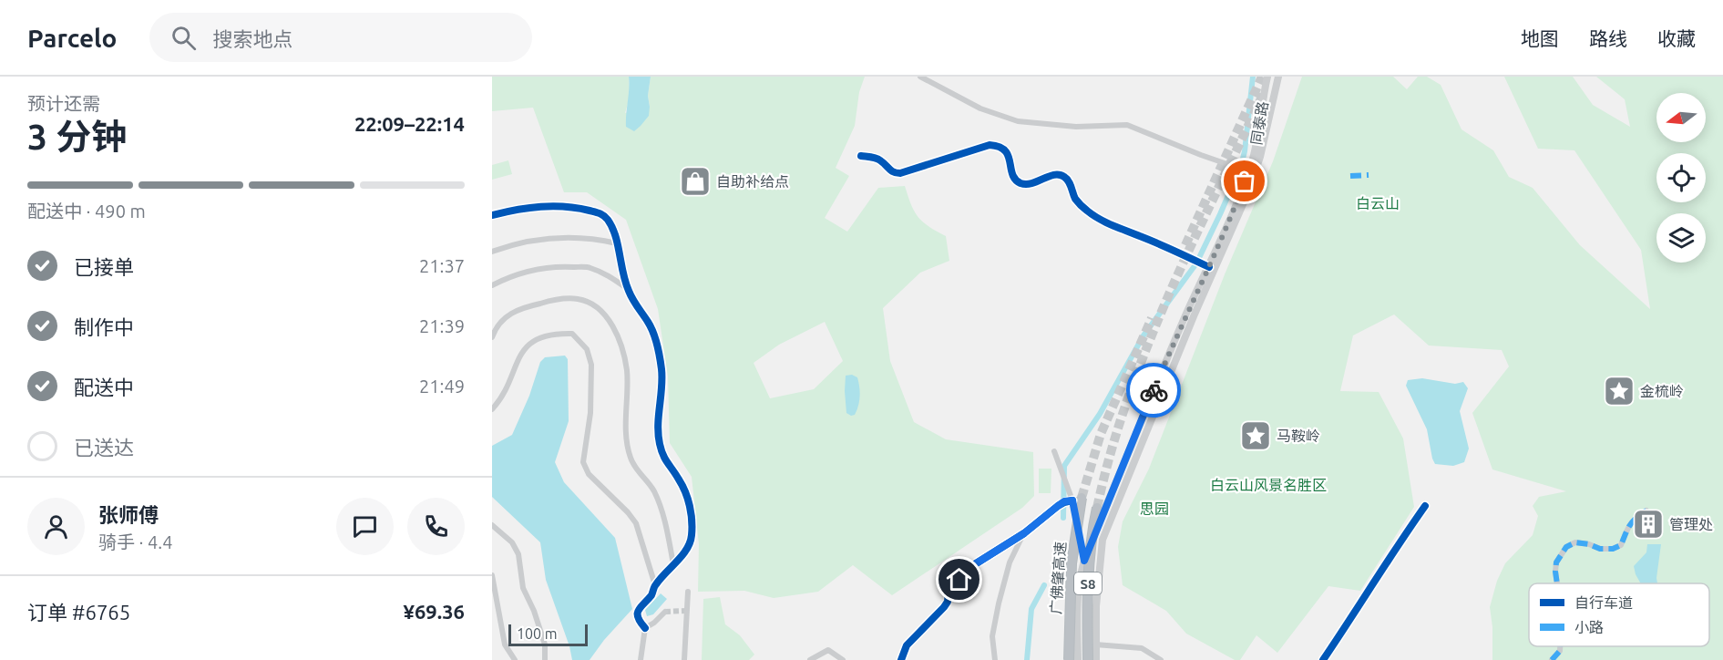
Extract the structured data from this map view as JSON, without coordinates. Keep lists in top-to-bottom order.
{
  "streets": {
    "highway": ["广佛肇高速", "S8"],
    "main road": ["同泰路"]
  },
  "parks": ["白云山", "白云山风景名胜区", "思园"],
  "places": {
    "shop": ["自助补给点"],
    "place": ["金梳岭", "马鞍岭"],
    "building": ["管理处"]
  },
  "legend": ["自行车道", "小路"],
  "scale_bar": "100 m",
  "north": "left",
  "page": {
    "header": "Parcelo",
    "search": "搜索地点",
    "nav": ["地图", "路线", "收藏"],
    "heading": ["3 分钟", "预计还需", "22:09–22:14"],
    "panel": [
      "张师傅",
      "骑手 · 4.4",
      "订单 #6765",
      "¥69.36"
    ],
    "bar": "配送中 · 490 m",
    "list": [
      ["已接单", "21:37"],
      ["制作中", "21:39"],
      ["配送中", "21:49"],
      "已送达"
    ],
    "scale": "100 m"
  }
}
